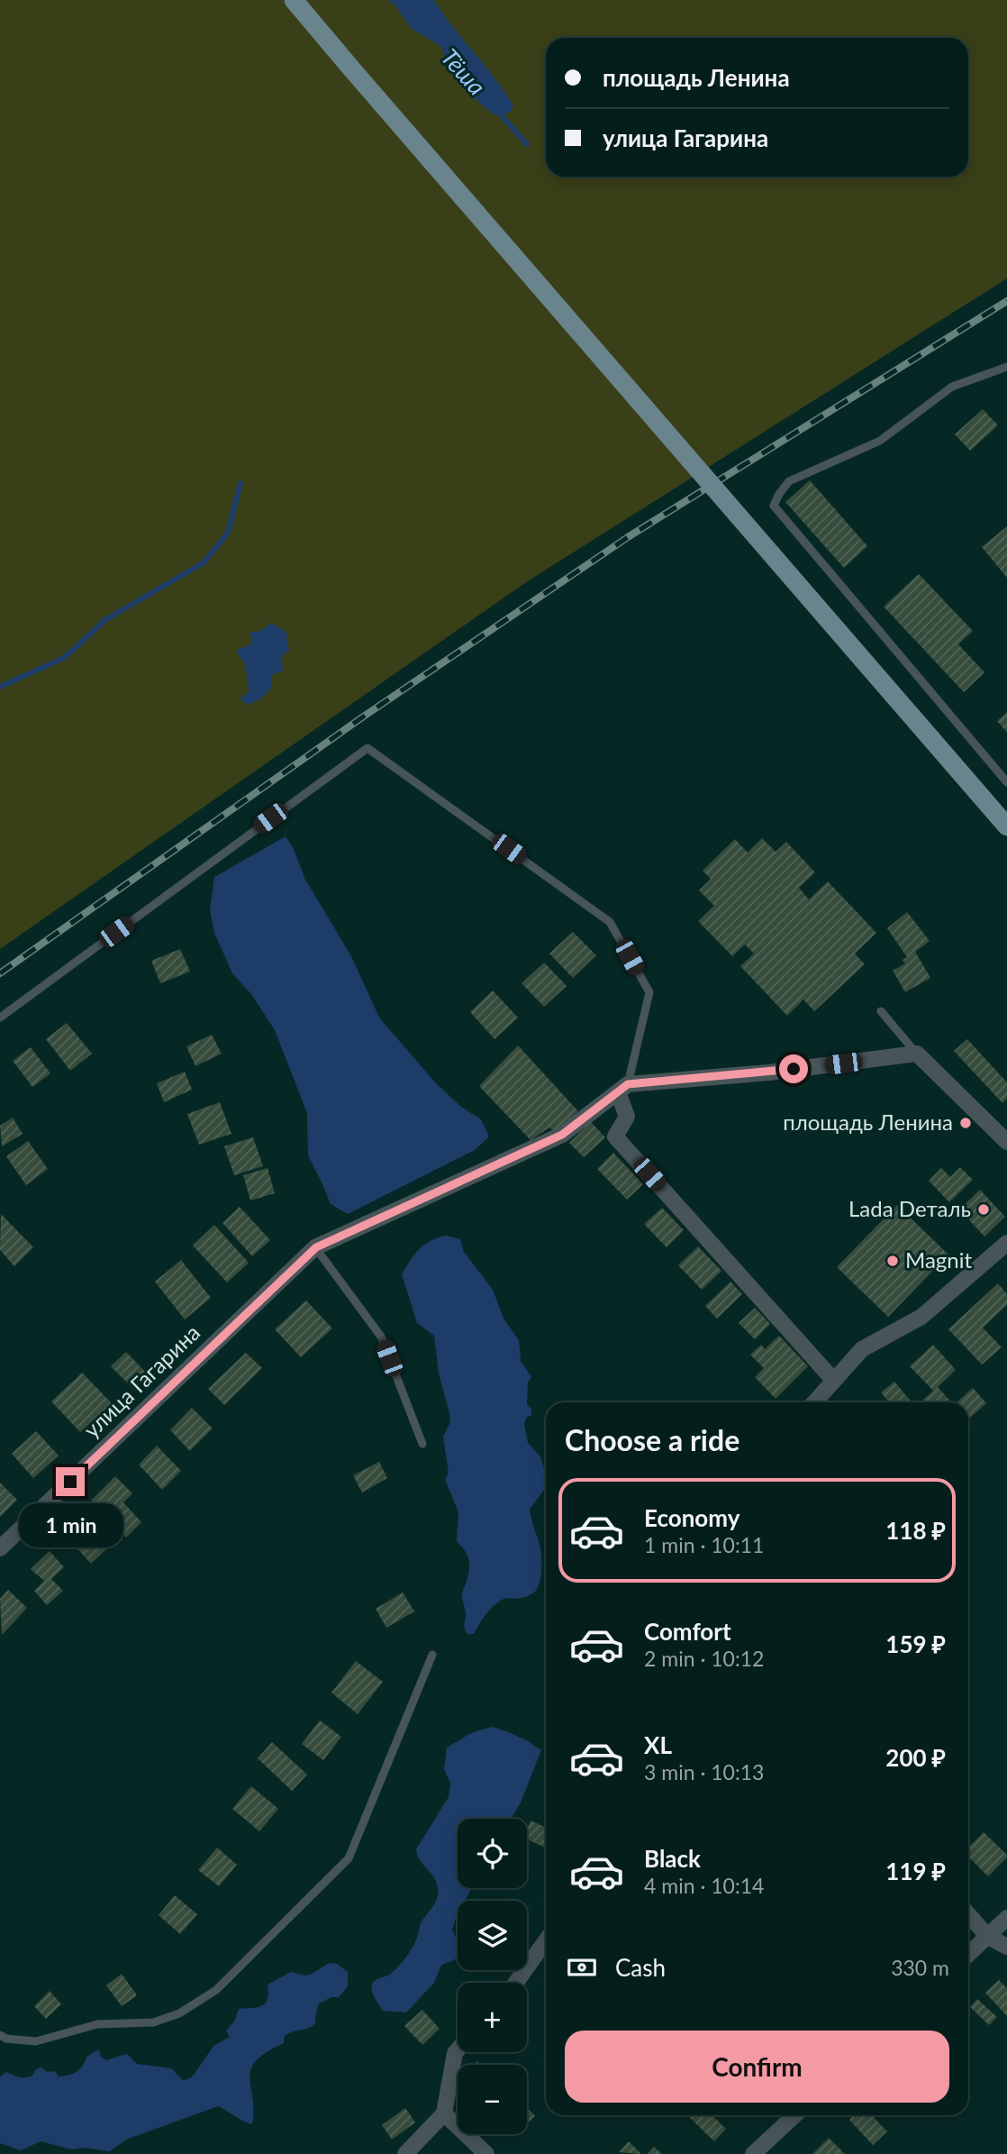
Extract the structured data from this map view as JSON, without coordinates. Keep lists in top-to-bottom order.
{
  "streets": {
    "street": ["улица Гагарина"]
  },
  "water": ["Тёша"],
  "places": ["площадь Ленина", "Lada Dеталь", "Magnit"],
  "page": {
    "banner": ["площадь Ленина", "улица Гагарина"],
    "heading": "Choose a ride",
    "list": [
      {
        "name": "Economy",
        "note": "1 min · 10:11",
        "value": "118 ₽"
      },
      {
        "name": "Comfort",
        "note": "2 min · 10:12",
        "value": "159 ₽"
      },
      {
        "name": "XL",
        "note": "3 min · 10:13",
        "value": "200 ₽"
      },
      {
        "name": "Black",
        "note": "4 min · 10:14",
        "value": "119 ₽"
      }
    ],
    "bubble": "1 min",
    "map_buttons": ["+", "−"],
    "pay": ["Cash", "330 m"],
    "buttons": "Confirm"
  }
}
